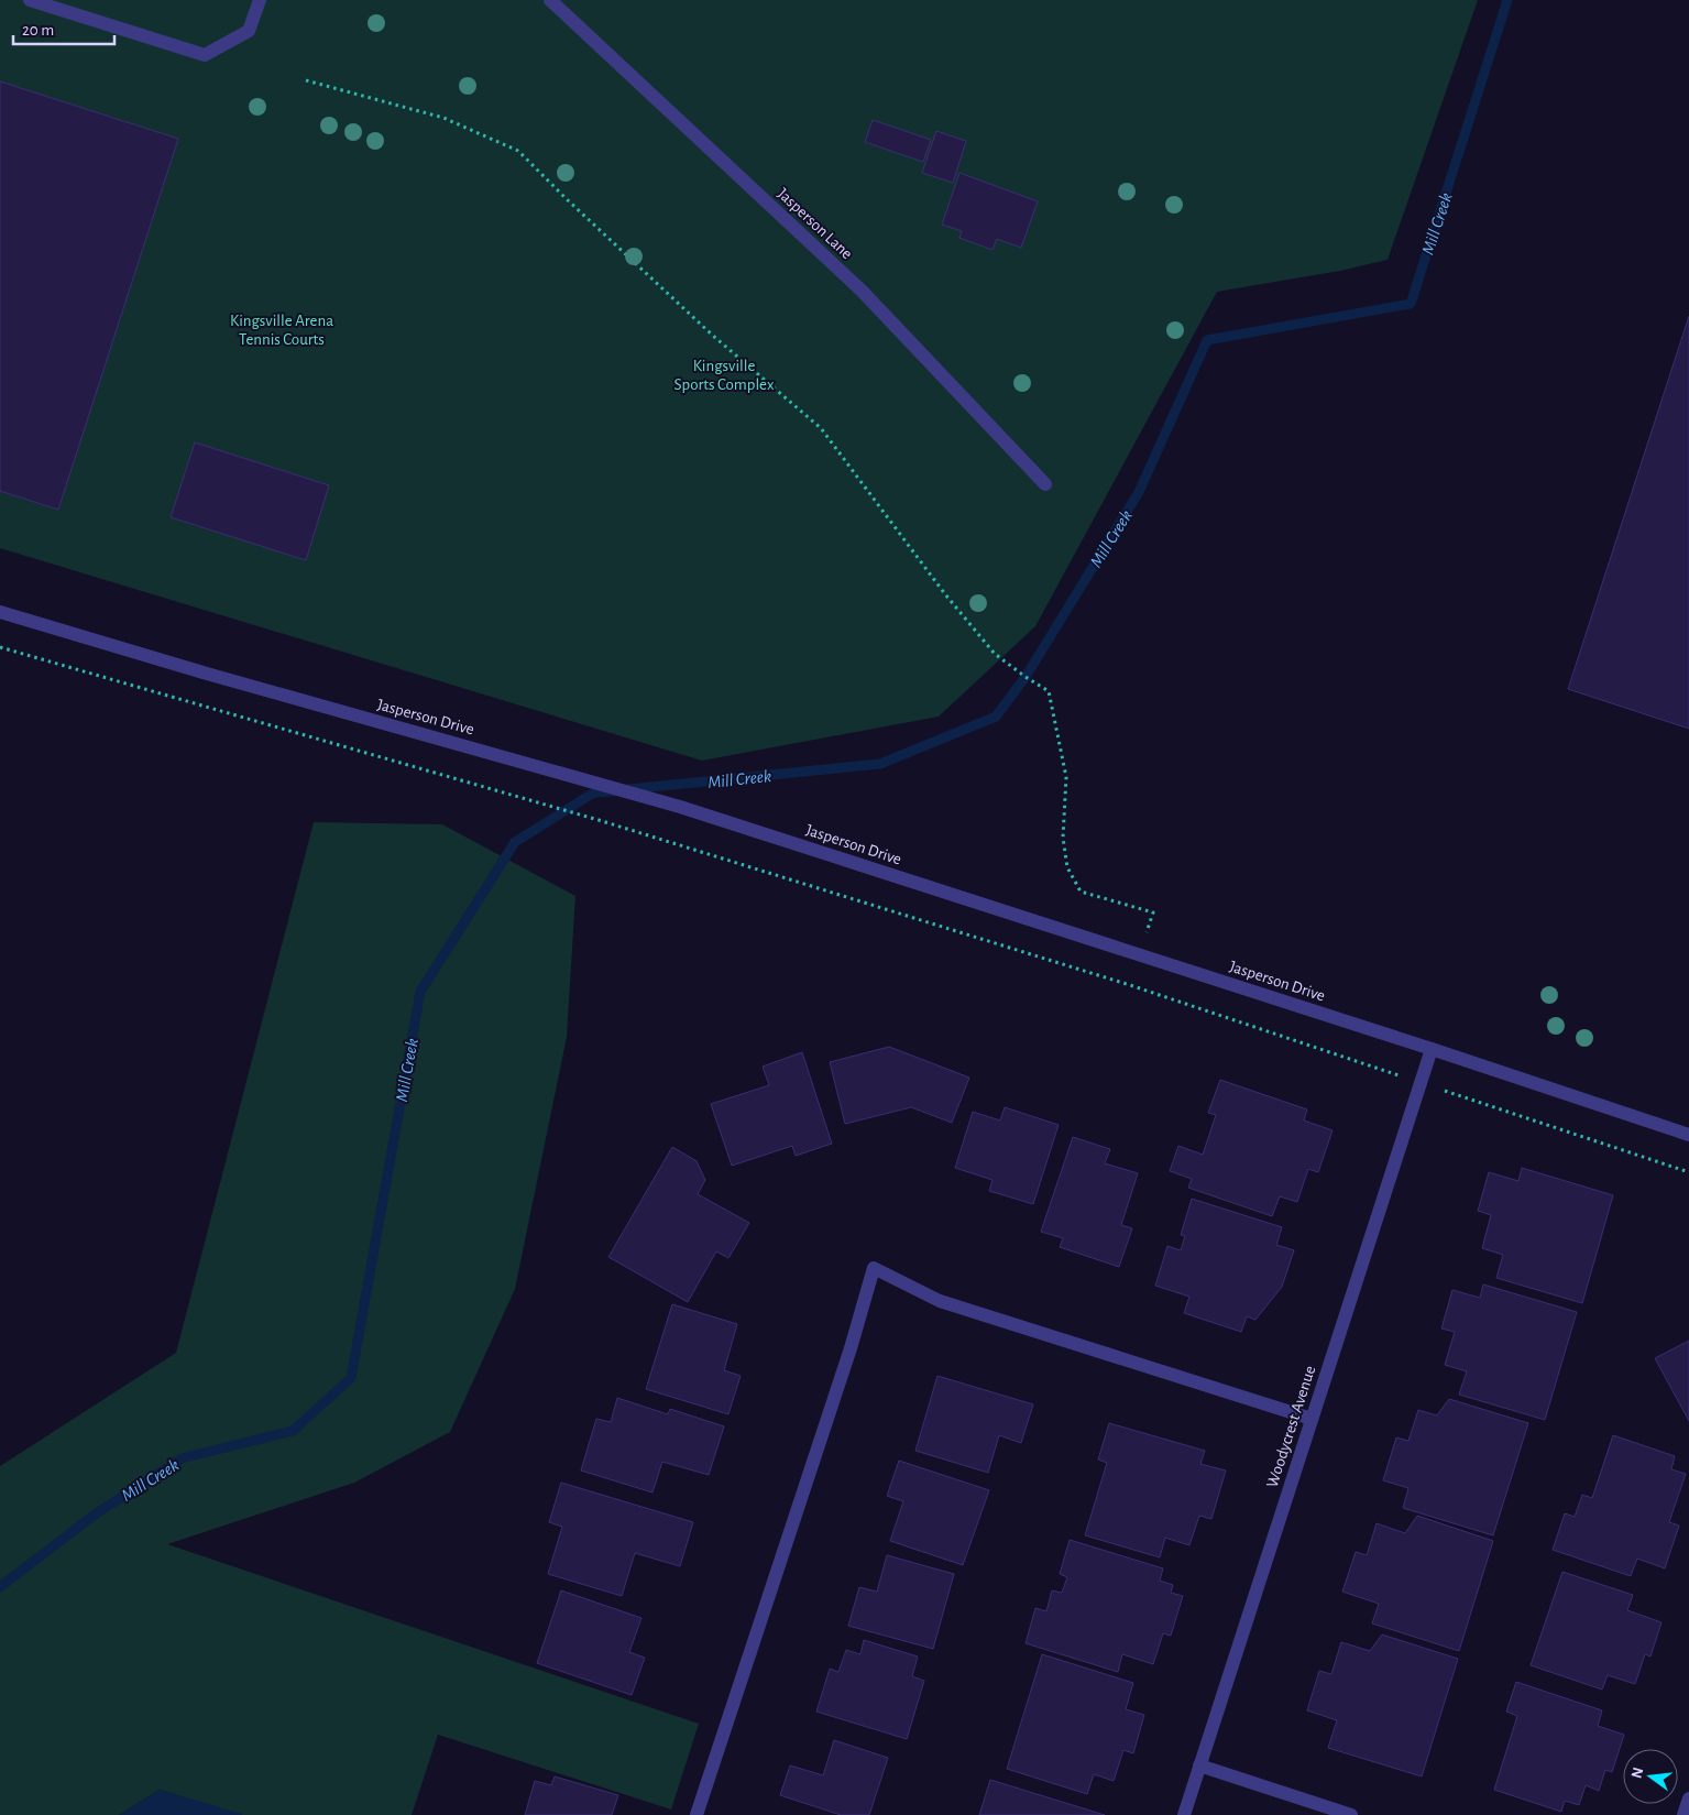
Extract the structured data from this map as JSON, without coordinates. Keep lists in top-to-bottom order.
{
  "streets": {
    "street": ["Jasperson Lane", "Jasperson Drive", "Woodycrest Avenue"]
  },
  "crossings": [
    ["Jasperson Drive", "Woodycrest Avenue"]
  ],
  "water": ["Mill Creek"],
  "parks": ["Kingsville Arena Tennis Courts", "Kingsville Sports Complex"],
  "scale_bar": "20 m",
  "north": "left"
}
